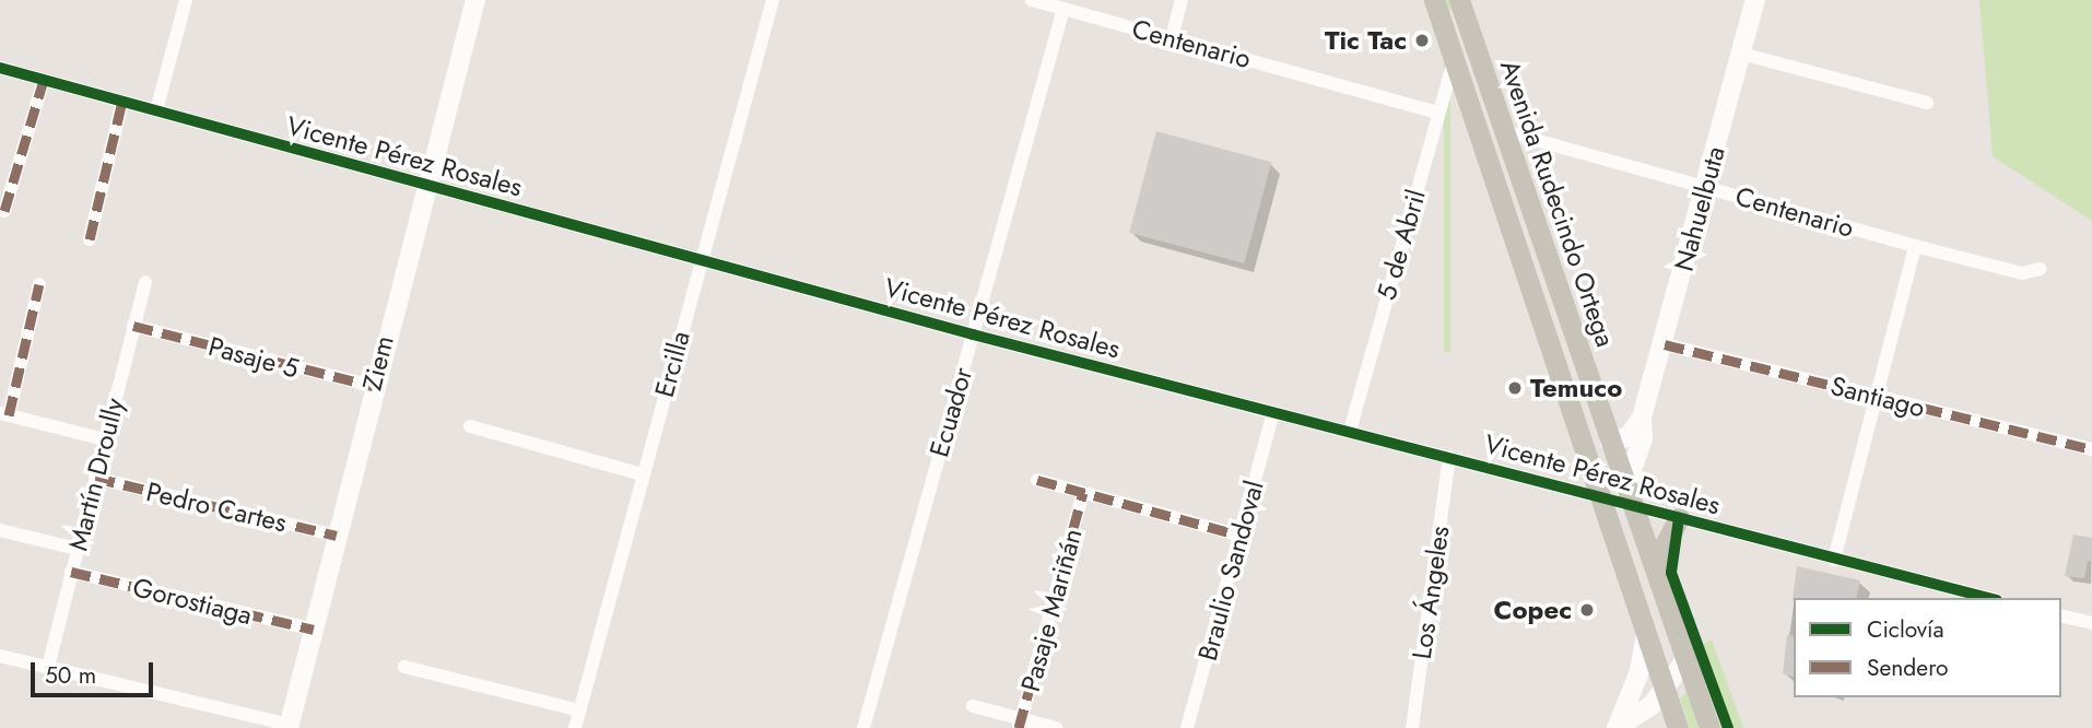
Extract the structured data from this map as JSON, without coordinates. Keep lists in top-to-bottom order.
{
  "streets": {
    "main road": ["Avenida Rudecindo Ortega"],
    "street": [
      "Centenario",
      "Vicente Pérez Rosales",
      "Nahuelbuta",
      "5 de Abril",
      "Pasaje 5",
      "Ziem",
      "Ercilla",
      "Santiago",
      "Ecuador",
      "Martín Droully",
      "Pedro Cartes",
      "Braulio Sandoval",
      "Los Ángeles",
      "Gorostiaga",
      "Pasaje Mariñán"
    ]
  },
  "crossings": [
    ["Centenario", "Avenida Rudecindo Ortega"],
    ["Centenario", "Nahuelbuta"],
    ["Centenario", "5 de Abril"],
    ["Centenario", "Ecuador"],
    ["Vicente Pérez Rosales", "Avenida Rudecindo Ortega"],
    ["Vicente Pérez Rosales", "Nahuelbuta"],
    ["Vicente Pérez Rosales", "5 de Abril"],
    ["Vicente Pérez Rosales", "Ziem"],
    ["Vicente Pérez Rosales", "Ercilla"],
    ["Vicente Pérez Rosales", "Ecuador"],
    ["Vicente Pérez Rosales", "Braulio Sandoval"],
    ["Vicente Pérez Rosales", "Los Ángeles"],
    ["Avenida Rudecindo Ortega", "Nahuelbuta"],
    ["Avenida Rudecindo Ortega", "5 de Abril"],
    ["Nahuelbuta", "Santiago"],
    ["Pasaje 5", "Ziem"],
    ["Pasaje 5", "Martín Droully"],
    ["Ziem", "Pedro Cartes"],
    ["Ziem", "Gorostiaga"],
    ["Martín Droully", "Pedro Cartes"],
    ["Martín Droully", "Gorostiaga"]
  ],
  "places": ["Tic Tac", "Temuco", "Copec"],
  "legend": ["Ciclovía", "Sendero"],
  "scale_bar": "50 m"
}
